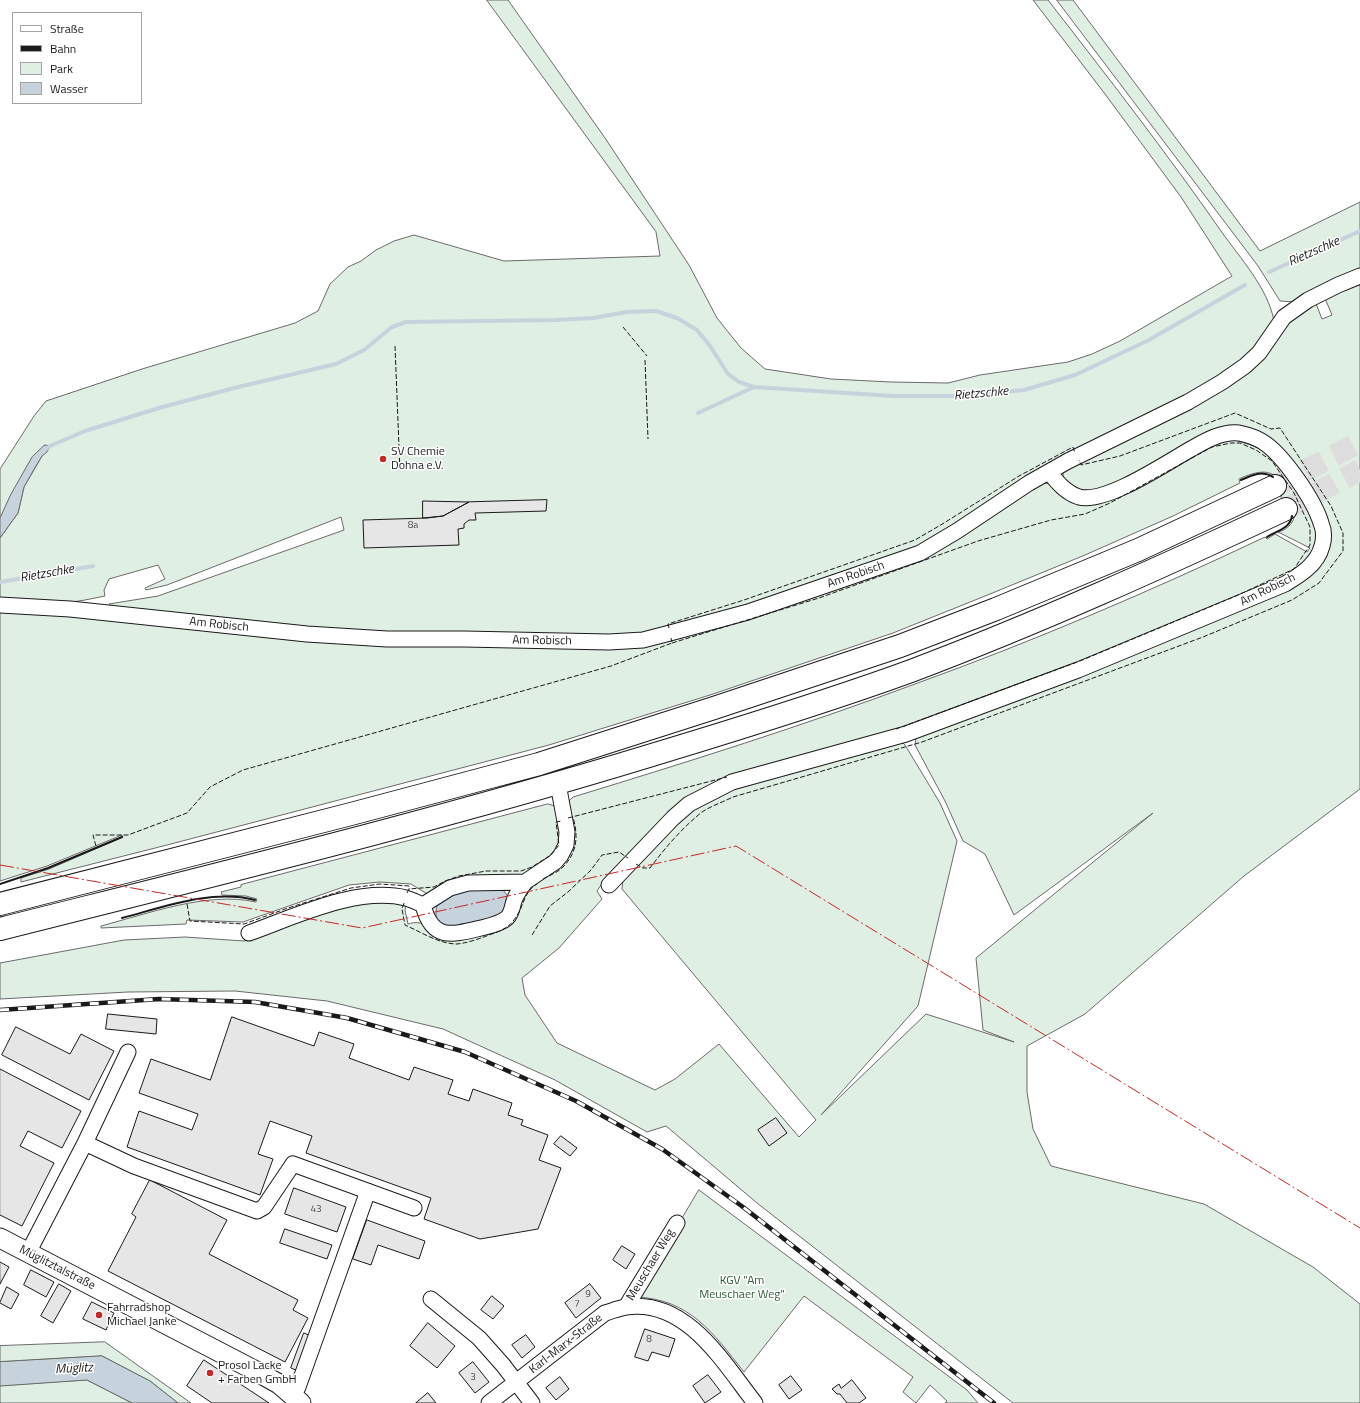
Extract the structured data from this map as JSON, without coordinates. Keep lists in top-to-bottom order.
{
  "streets": {
    "main road": ["Müglitztalstraße"],
    "street": ["Am Robisch", "Meuschaer Weg", "Karl-Marx-Straße"]
  },
  "crossings": [
    ["Meuschaer Weg", "Karl-Marx-Straße"]
  ],
  "water": ["Rietzschke", "Müglitz"],
  "parks": ["KGV \"Am Meuschaer Weg\""],
  "places": ["SV Chemie Dohna e.V.", "Fahrradshop Michael Janke", "Prosol Lacke + Farben GmbH"],
  "house_numbers": [
    "8a",
    "43",
    "9",
    "7",
    "8",
    "3"
  ],
  "legend": [
    "Straße",
    "Bahn",
    "Park",
    "Wasser"
  ]
}
